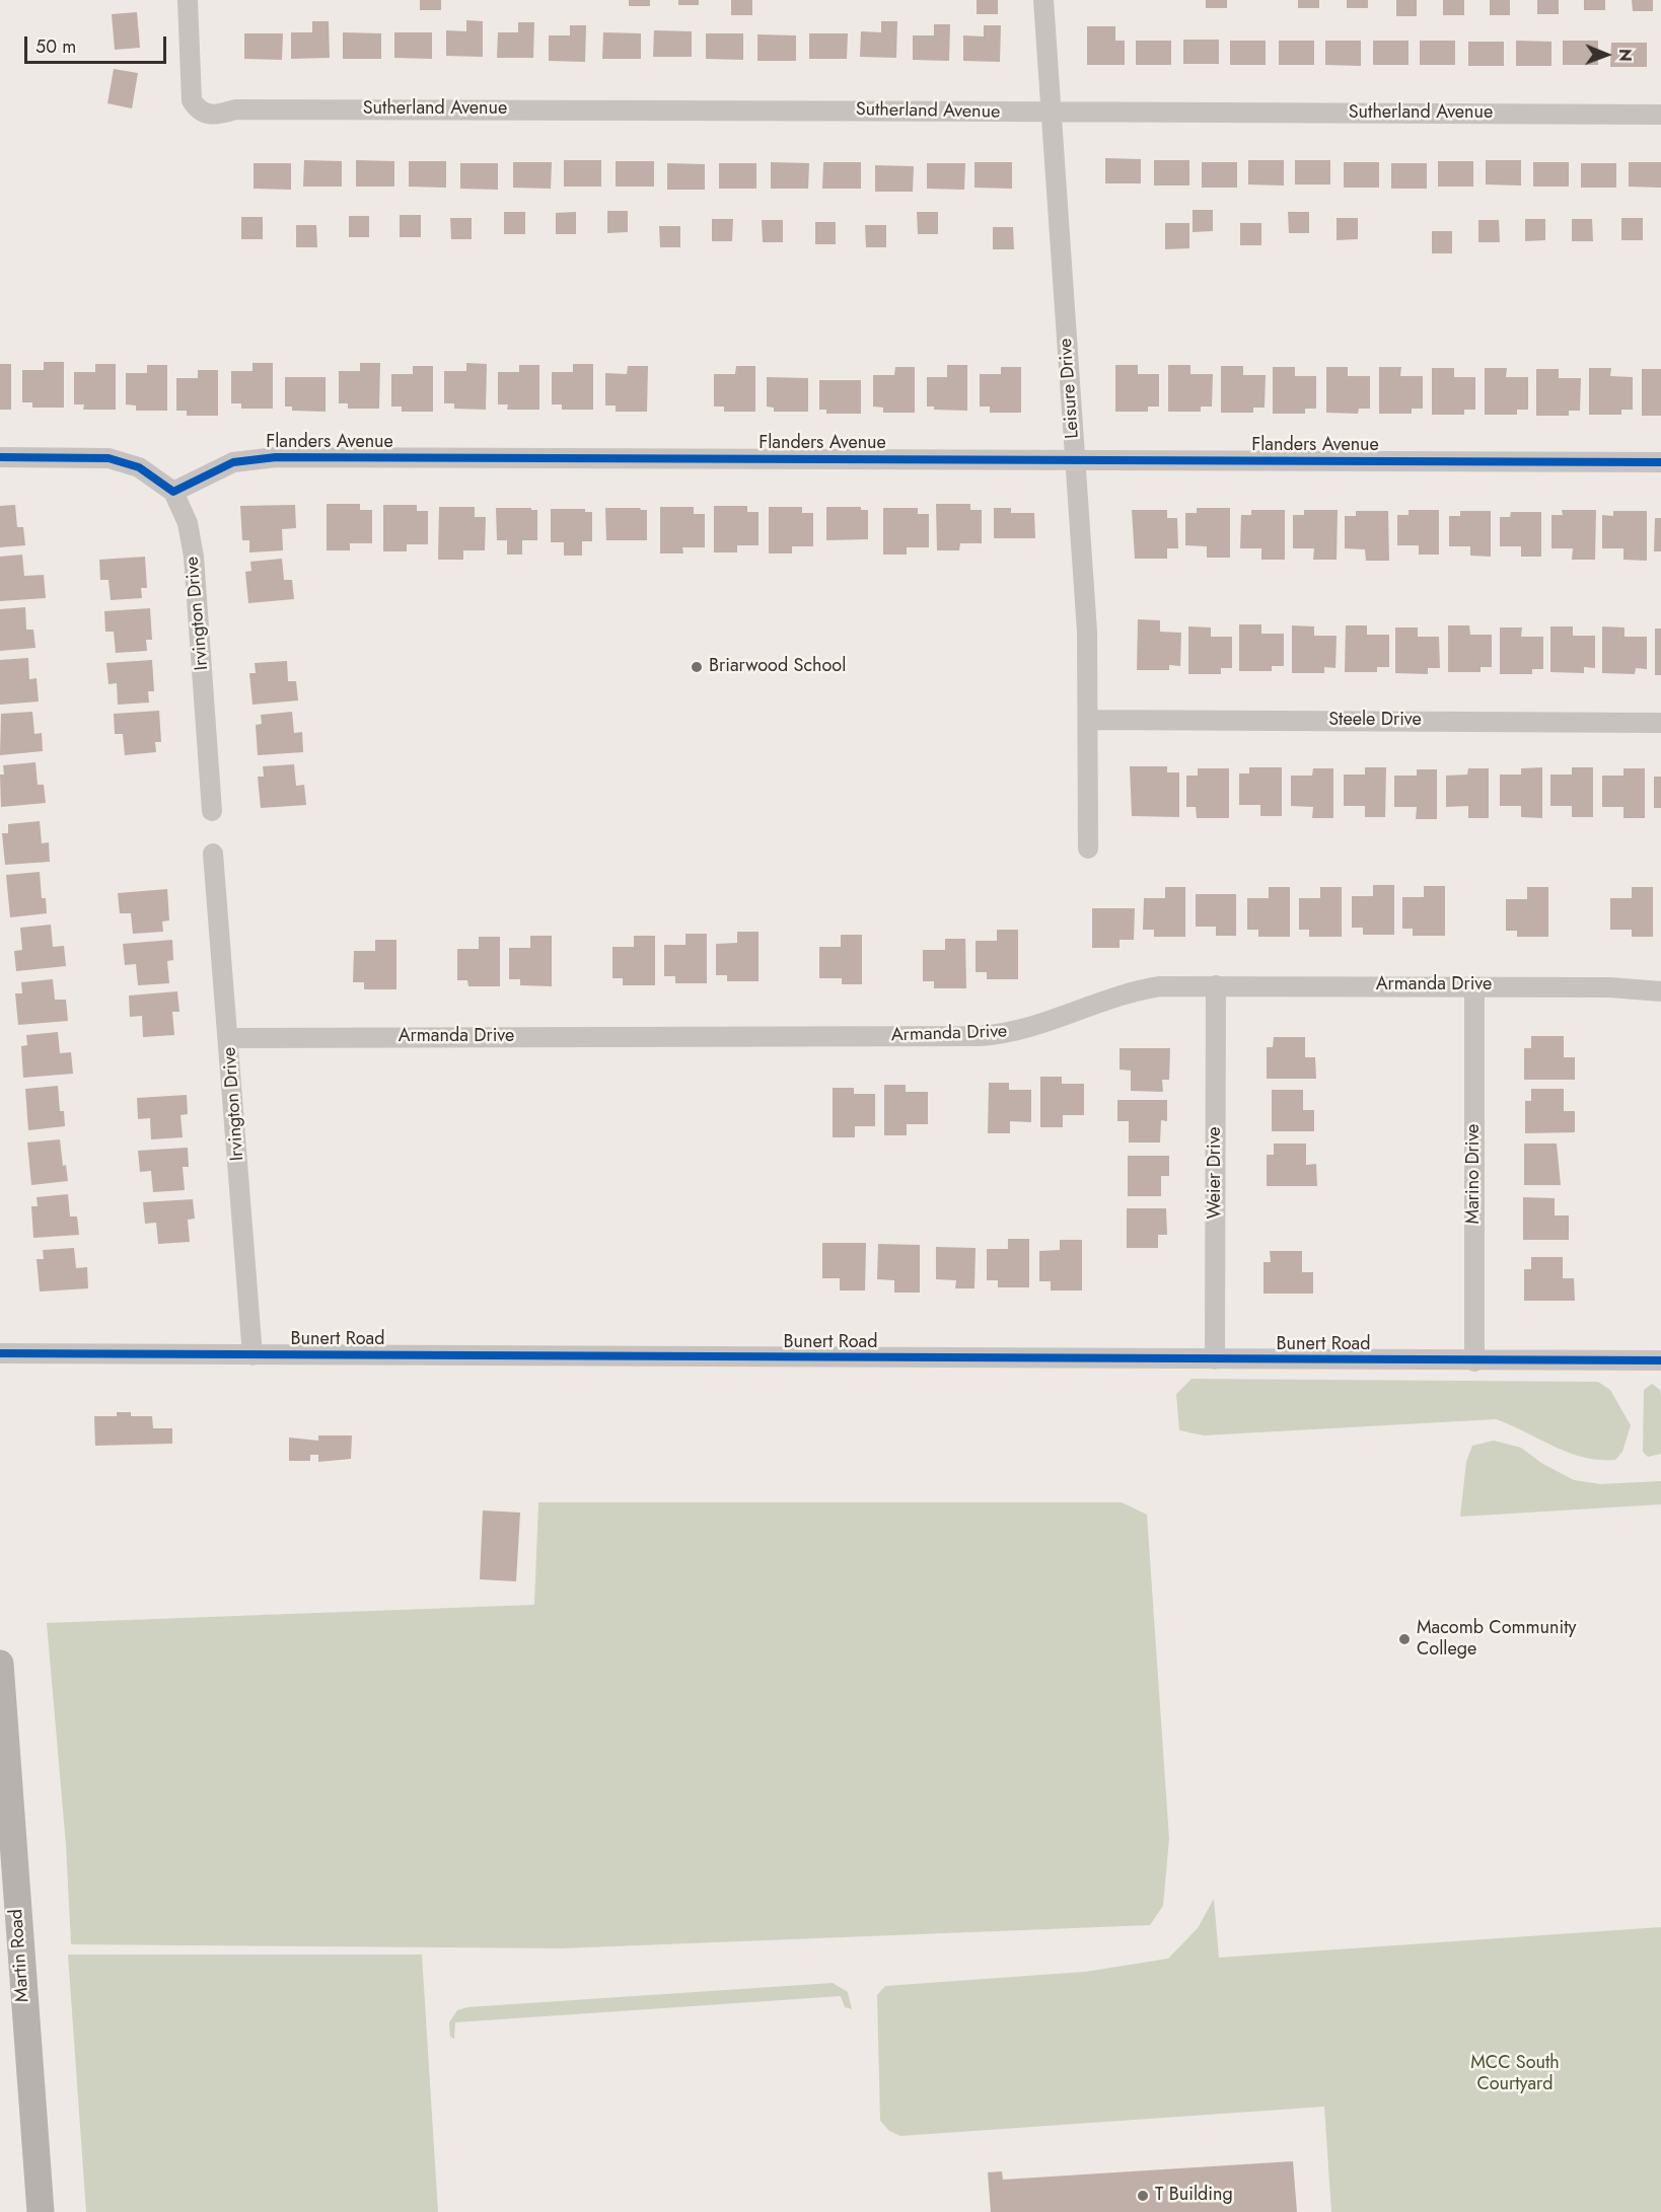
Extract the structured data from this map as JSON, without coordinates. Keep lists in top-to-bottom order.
{
  "streets": {
    "street": [
      "Sutherland Avenue",
      "Leisure Drive",
      "Flanders Avenue",
      "Irvington Drive",
      "Steele Drive",
      "Armanda Drive",
      "Weier Drive",
      "Marino Drive",
      "Bunert Road",
      "Martin Road"
    ]
  },
  "crossings": [
    ["Sutherland Avenue", "Leisure Drive"],
    ["Leisure Drive", "Flanders Avenue"],
    ["Leisure Drive", "Steele Drive"],
    ["Flanders Avenue", "Irvington Drive"],
    ["Irvington Drive", "Armanda Drive"],
    ["Irvington Drive", "Bunert Road"],
    ["Armanda Drive", "Weier Drive"],
    ["Armanda Drive", "Marino Drive"],
    ["Weier Drive", "Bunert Road"],
    ["Marino Drive", "Bunert Road"]
  ],
  "parks": ["MCC South Courtyard"],
  "places": ["Briarwood School", "Macomb Community College", "T Building"],
  "scale_bar": "50 m",
  "north": "right"
}
